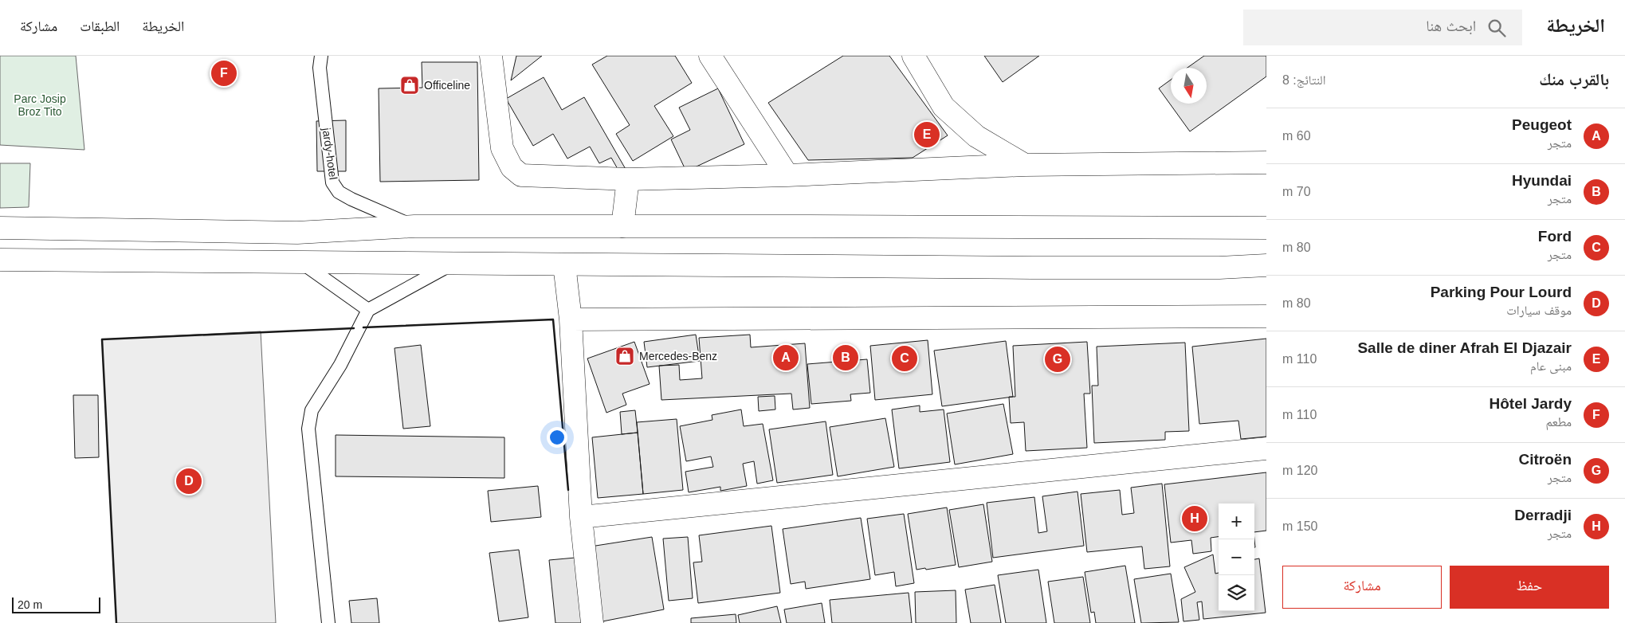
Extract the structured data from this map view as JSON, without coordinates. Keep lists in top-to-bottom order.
{
  "streets": {
    "lane": ["jardy-hotel"]
  },
  "parks": ["Parc Josip Broz Tito"],
  "places": {
    "shop": ["Officeline", "Mercedes-Benz"]
  },
  "scale_bar": "20 m",
  "north": "bottom",
  "page": {
    "header": "الخريطة",
    "search": "ابحث هنا",
    "nav": ["الخريطة", "الطبقات", "مشاركة"],
    "heading": ["بالقرب منك", "النتائج: 8"],
    "pins": [
      "F",
      "E",
      "A",
      "B",
      "C",
      "G",
      "D",
      "H"
    ],
    "list": [
      {
        "mark": "A",
        "name": "Peugeot",
        "note": "متجر",
        "value": "60 m"
      },
      {
        "mark": "B",
        "name": "Hyundai",
        "note": "متجر",
        "value": "70 m"
      },
      {
        "mark": "C",
        "name": "Ford",
        "note": "متجر",
        "value": "80 m"
      },
      {
        "mark": "D",
        "name": "Parking Pour Lourd",
        "note": "موقف سيارات",
        "value": "80 m"
      },
      {
        "mark": "E",
        "name": "Salle de diner Afrah El Djazair",
        "note": "مبنى عام",
        "value": "110 m"
      },
      {
        "mark": "F",
        "name": "Hôtel Jardy",
        "note": "مطعم",
        "value": "110 m"
      },
      {
        "mark": "G",
        "name": "Citroën",
        "note": "متجر",
        "value": "120 m"
      },
      {
        "mark": "H",
        "name": "Derradji",
        "note": "متجر",
        "value": "150 m"
      }
    ],
    "map_buttons": ["+", "−"],
    "buttons": ["حفظ", "مشاركة"],
    "scale": "20 m"
  }
}
